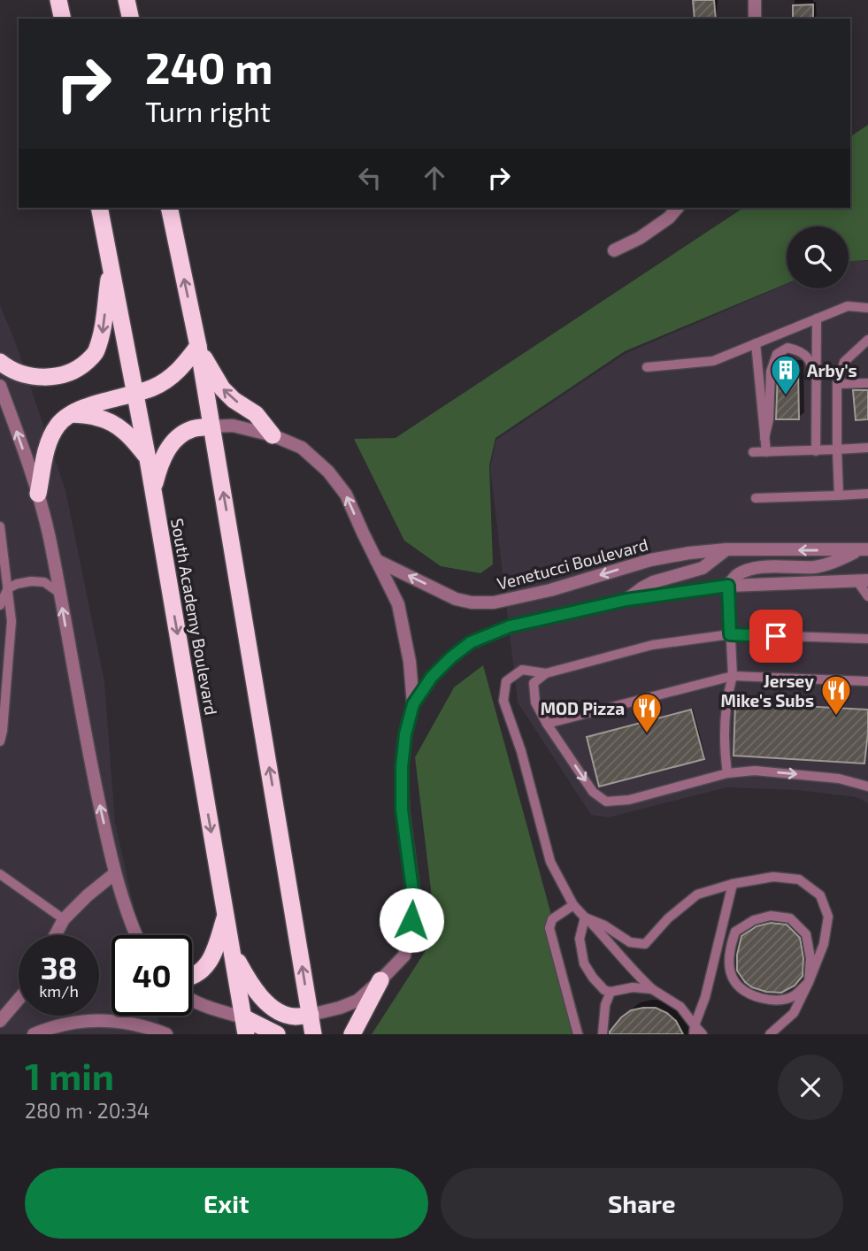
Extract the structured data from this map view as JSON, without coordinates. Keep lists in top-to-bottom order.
{
  "streets": {
    "highway": ["South Academy Boulevard"],
    "street": ["Venetucci Boulevard"]
  },
  "places": {
    "building": ["Arby's"],
    "restaurant": ["Jersey Mike's Subs", "MOD Pizza"]
  },
  "page": {
    "turn": ["240 m", "Turn right"],
    "speed": "38 km/h",
    "limit": "40",
    "heading": ["1 min", "280 m · 20:34"],
    "buttons": ["Exit", "Share"]
  }
}
